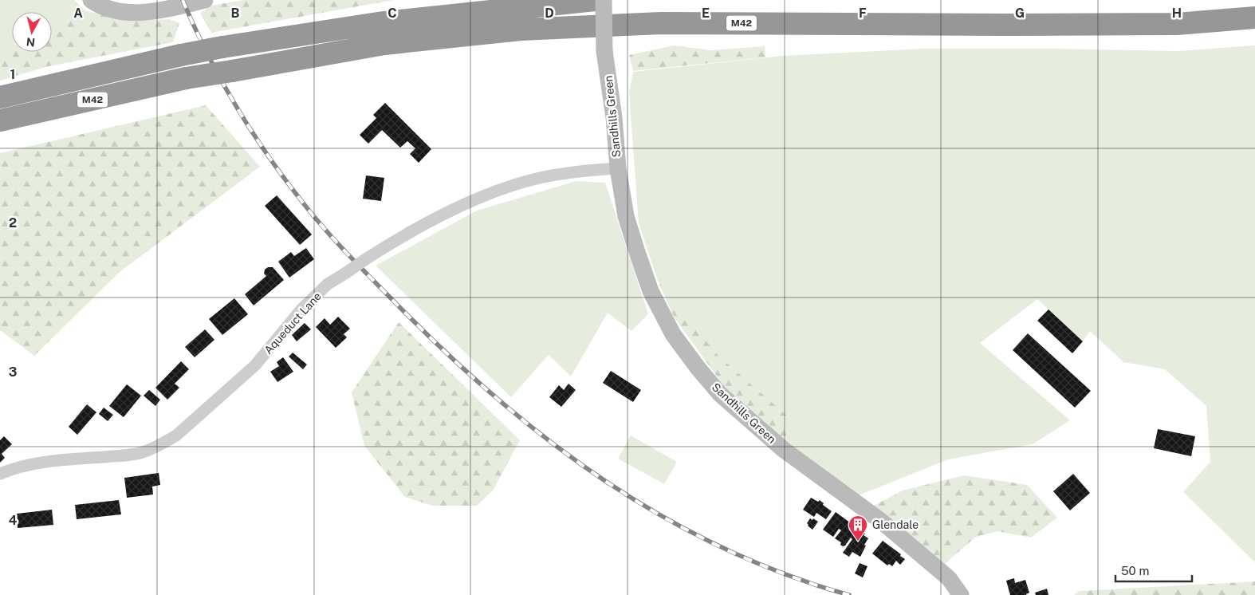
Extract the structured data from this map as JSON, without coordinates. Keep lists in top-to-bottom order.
{
  "streets": {
    "highway": ["M42"],
    "street": ["Sandhills Green", "Aqueduct Lane"]
  },
  "crossings": [
    ["Sandhills Green", "Aqueduct Lane"]
  ],
  "places": {
    "building": ["Glendale"]
  },
  "scale_bar": "50 m",
  "north": "bottom",
  "grid": {
    "columns": [
      "A",
      "B",
      "C",
      "D",
      "E",
      "F",
      "G",
      "H"
    ],
    "rows": [
      "1",
      "2",
      "3",
      "4"
    ]
  }
}
